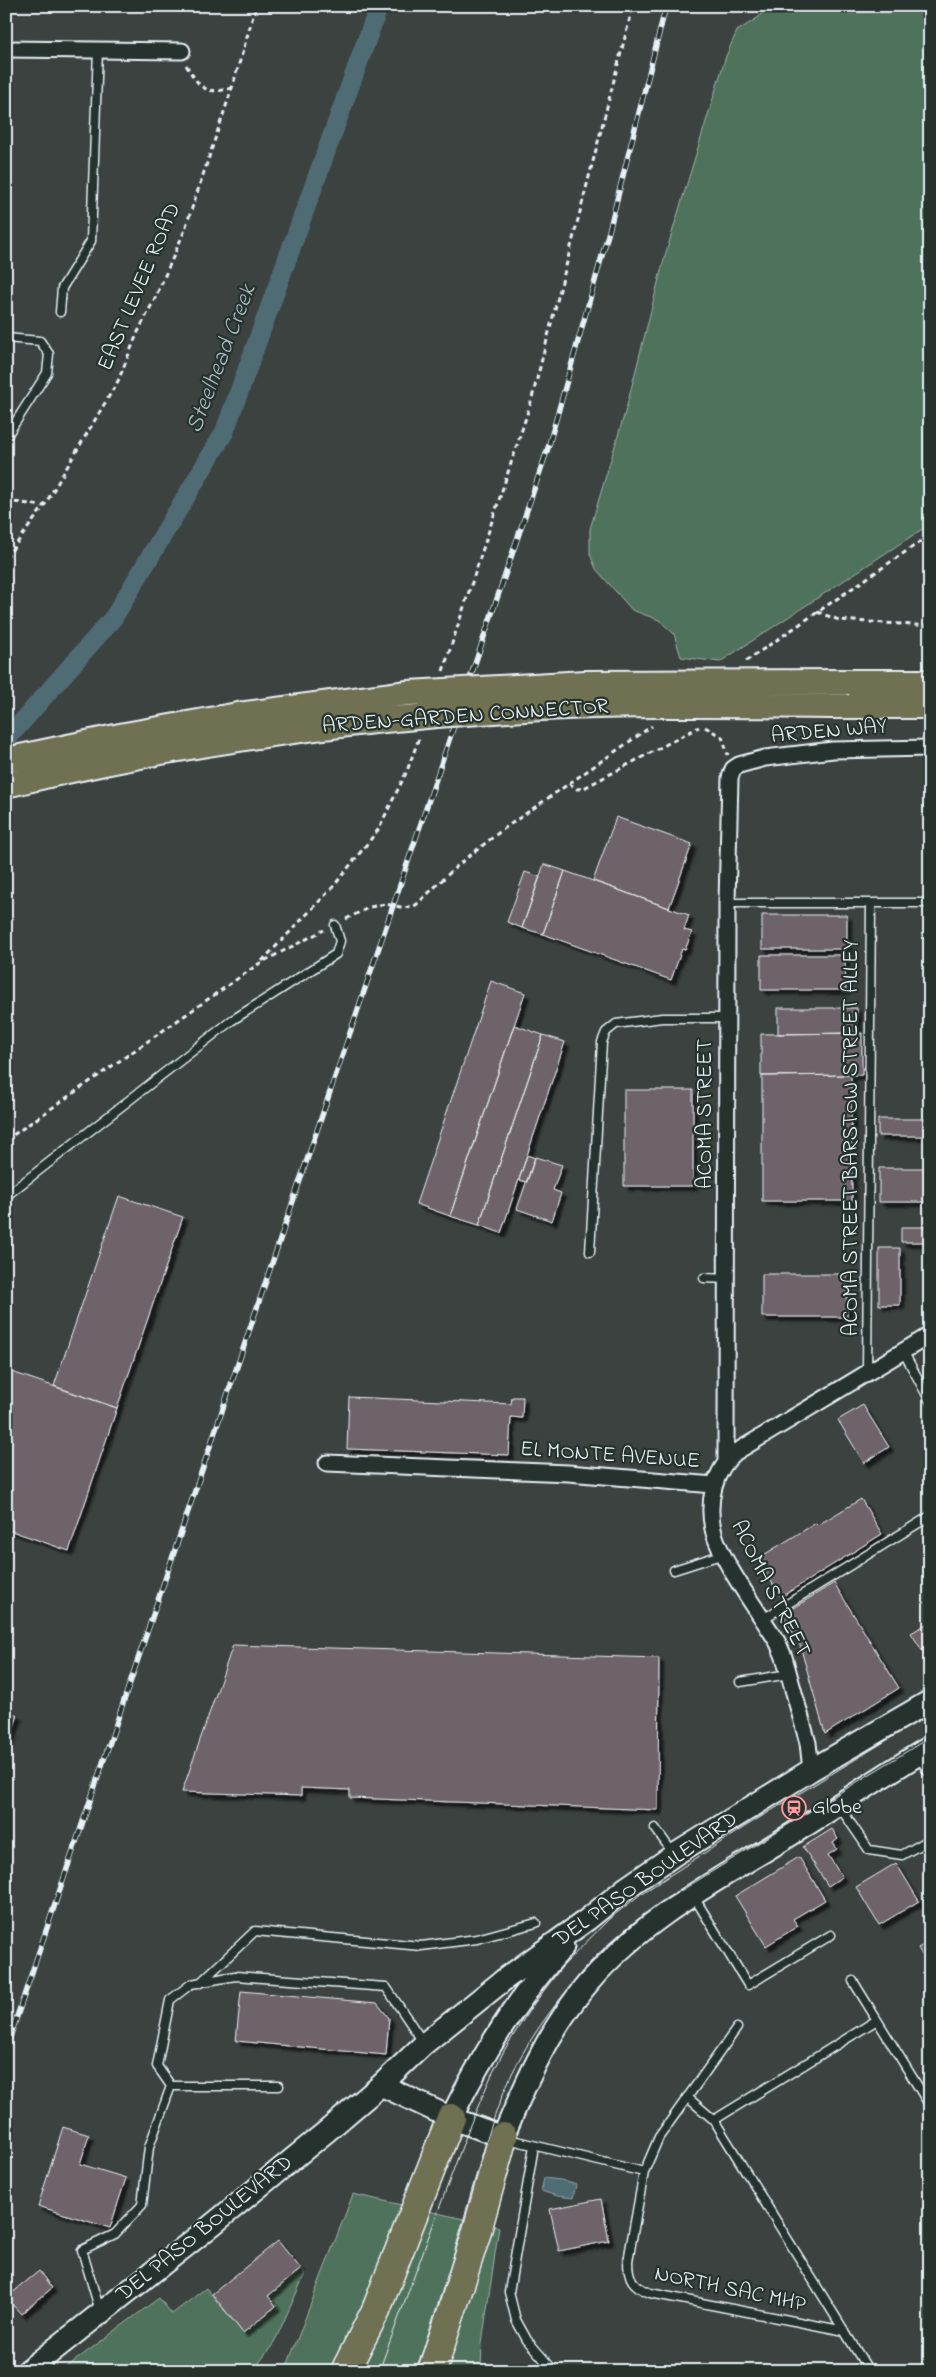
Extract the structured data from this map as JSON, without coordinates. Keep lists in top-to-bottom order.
{
  "streets": {
    "main road": ["ARDEN-GARDEN CONNECTOR", "DEL PASO BOULEVARD"],
    "street": ["ARDEN WAY", "ACOMA STREET", "EL MONTE AVENUE"],
    "lane": ["ACOMA STREET BARSTOW STREET ALLEY", "NORTH SAC MHP"],
    "path": ["EAST LEVEE ROAD"]
  },
  "crossings": [
    ["ARDEN WAY", "ACOMA STREET"],
    ["ACOMA STREET", "EL MONTE AVENUE"],
    ["ACOMA STREET", "DEL PASO BOULEVARD"],
    ["ACOMA STREET BARSTOW STREET ALLEY", "EL MONTE AVENUE"]
  ],
  "water": ["Steelhead Creek"],
  "places": {
    "station": ["Globe"]
  }
}
